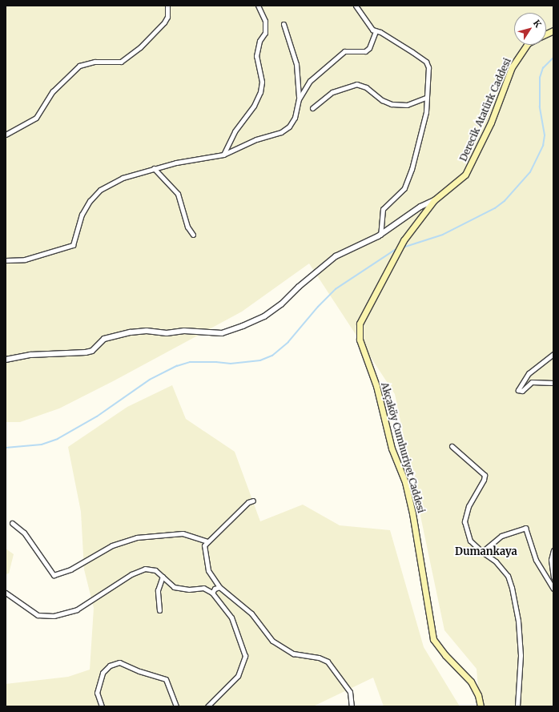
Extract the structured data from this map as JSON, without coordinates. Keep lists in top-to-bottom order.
{
  "streets": {
    "main road": ["Derecik Atatürk Caddesi", "Akçaköy Cumhuriyet Caddesi"]
  },
  "crossings": [
    ["Derecik Atatürk Caddesi", "Akçaköy Cumhuriyet Caddesi"]
  ],
  "districts": ["Dumankaya"],
  "north": "top right"
}
